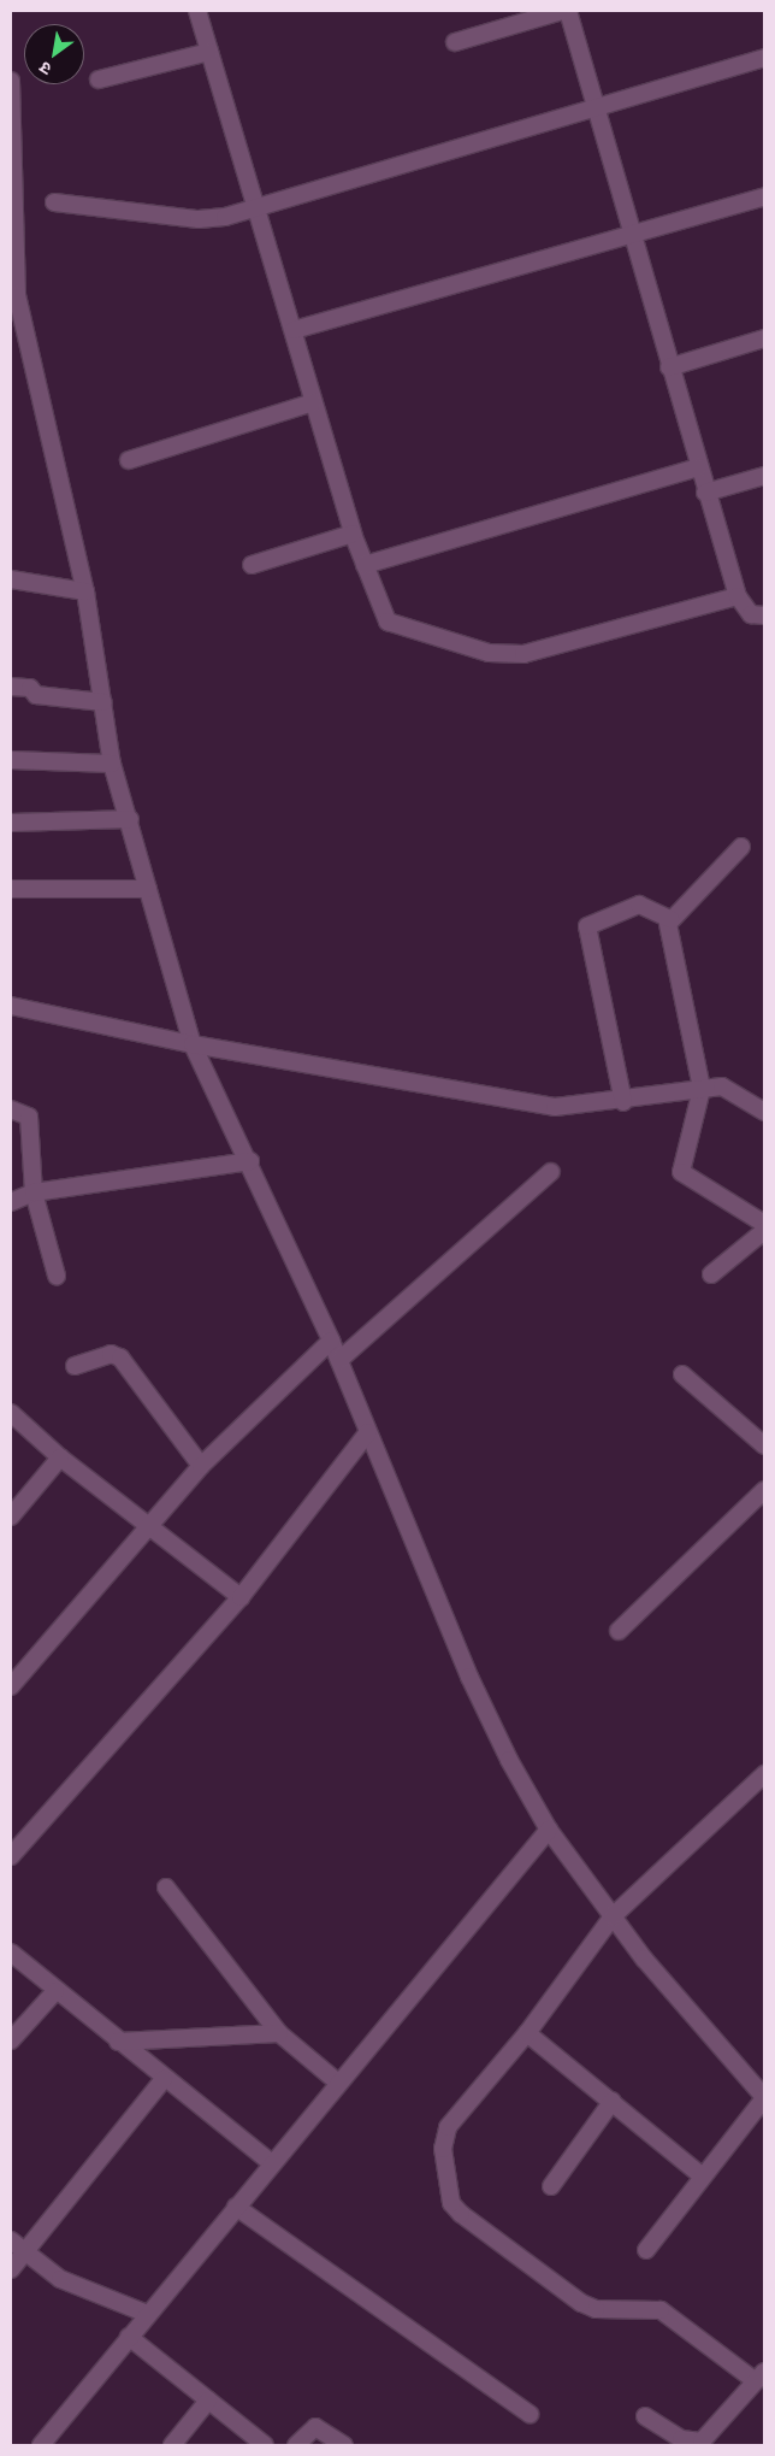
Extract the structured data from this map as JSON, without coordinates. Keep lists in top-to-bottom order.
{
  "north": "bottom left"
}
